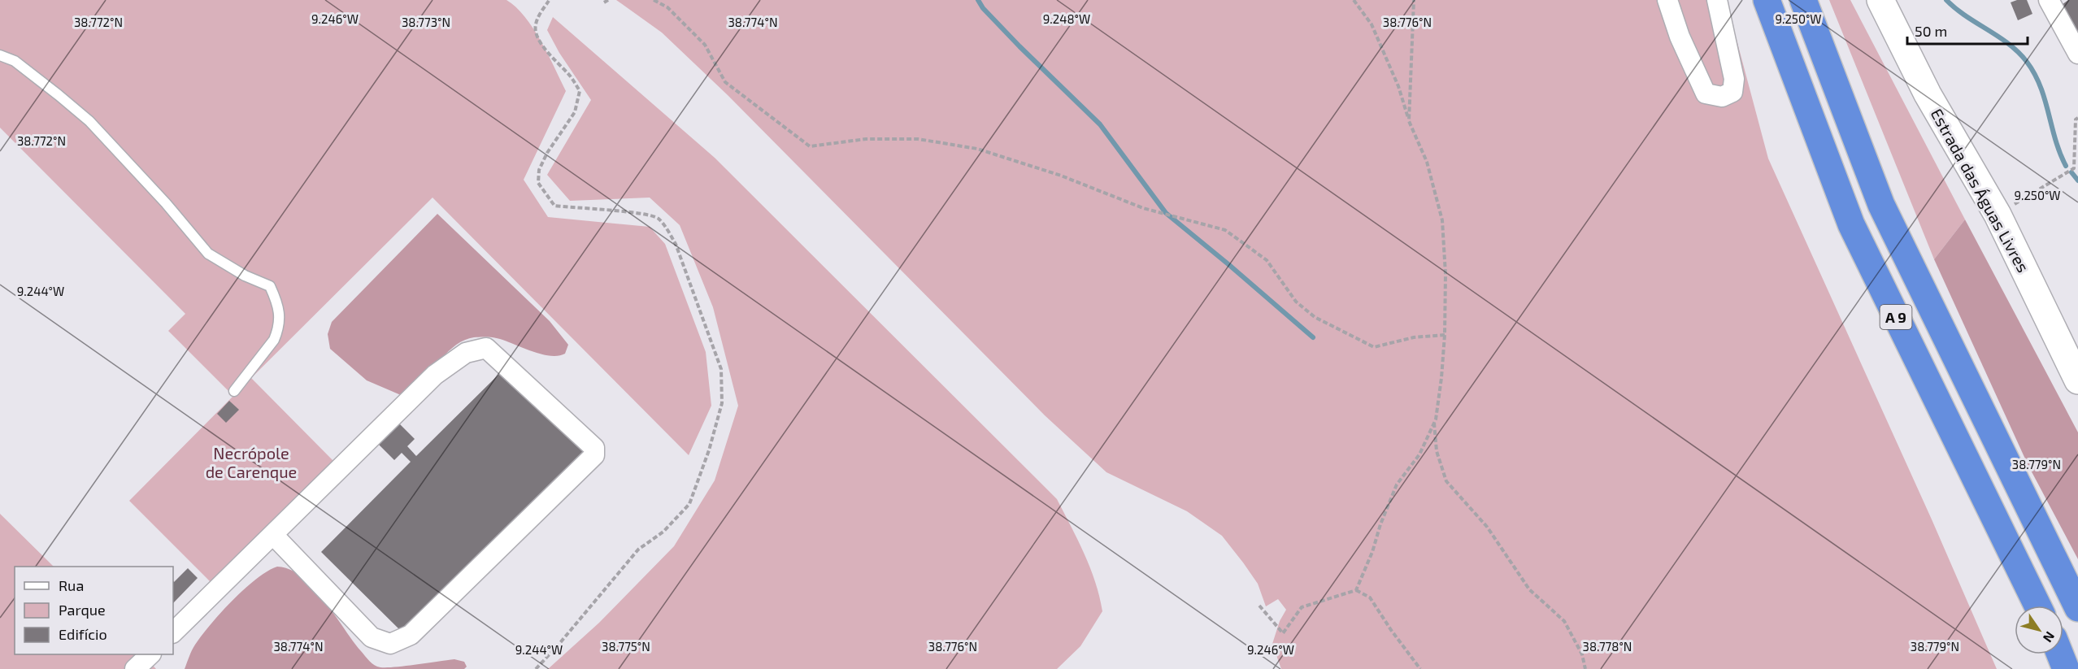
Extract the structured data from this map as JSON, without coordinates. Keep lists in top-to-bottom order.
{
  "streets": {
    "highway": ["A 9"],
    "street": ["Estrada das Águas Livres"]
  },
  "parks": ["Necrópole de Carenque"],
  "legend": ["Rua", "Parque", "Edifício"],
  "scale_bar": "50 m",
  "north": "bottom right",
  "coordinates": [
    "9.250°W",
    "9.246°W",
    "9.248°W",
    "38.772°N",
    "38.773°N",
    "38.774°N",
    "38.776°N",
    "9.244°W",
    "38.779°N",
    "38.775°N",
    "38.778°N"
  ]
}
